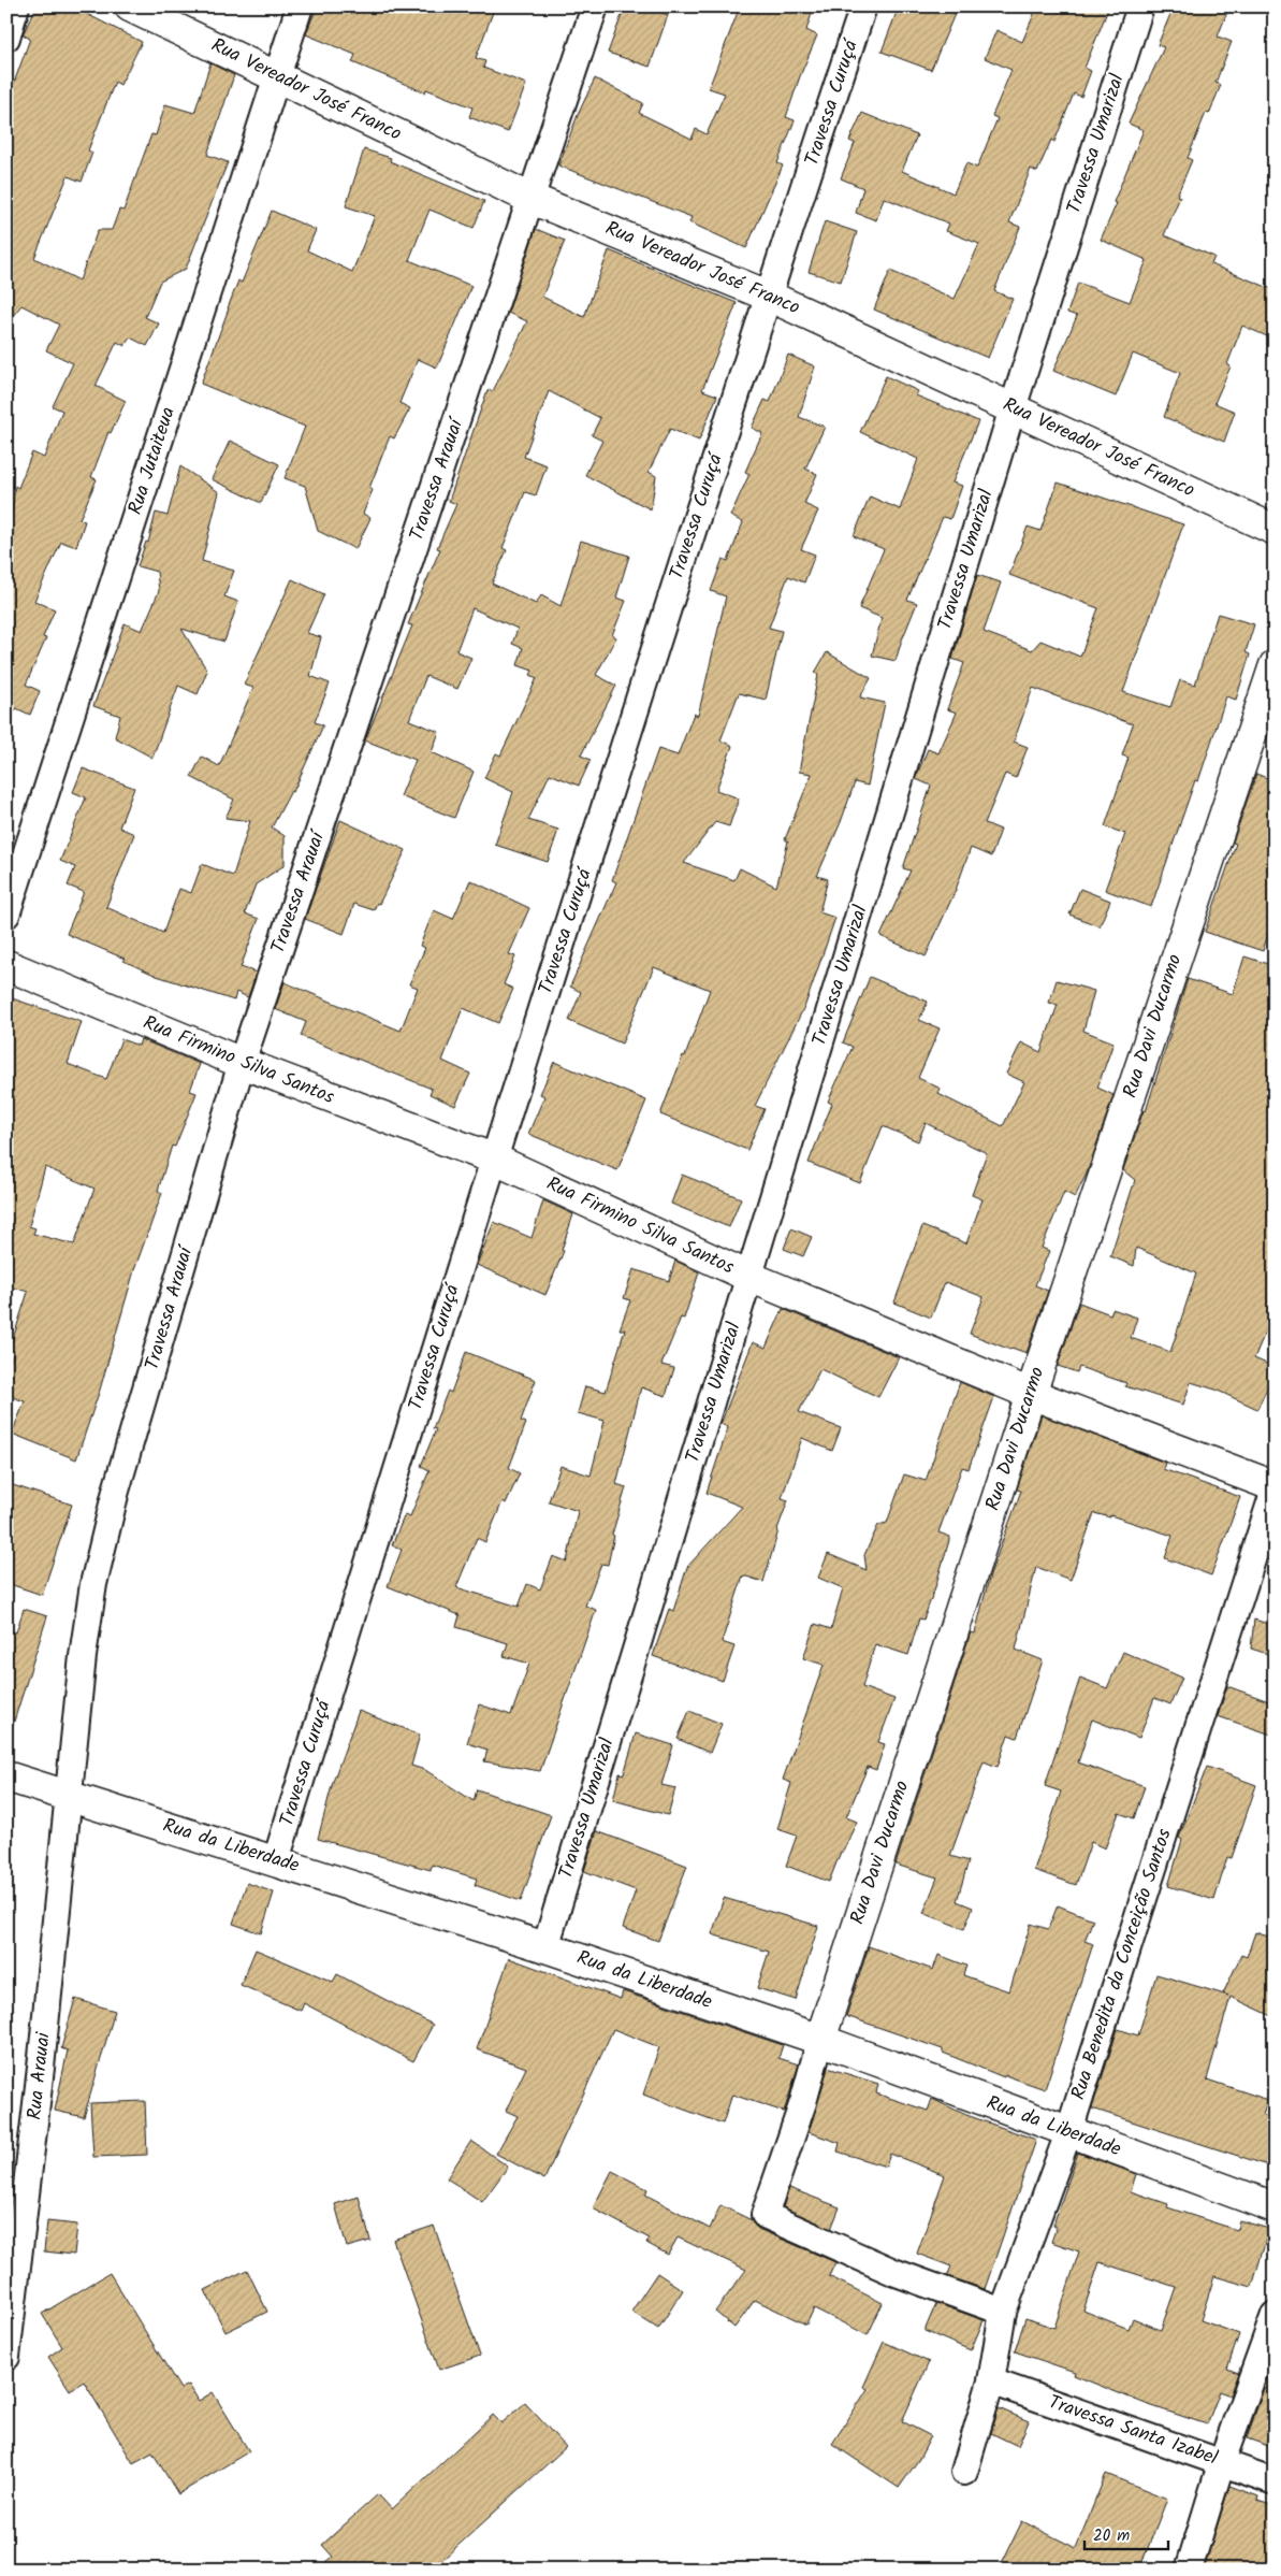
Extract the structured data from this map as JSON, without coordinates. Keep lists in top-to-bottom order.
{
  "streets": {
    "street": [
      "Rua Vereador José Franco",
      "Travessa Curuçá",
      "Travessa Umarizal",
      "Rua Jutaiteua",
      "Travessa Arauaí",
      "Rua Davi Ducarmo",
      "Rua Firmino Silva Santos",
      "Rua da Liberdade",
      "Rua Benedita da Conceição Santos",
      "Rua Arauai",
      "Travessa Santa Izabel"
    ]
  },
  "crossings": [
    ["Rua Vereador José Franco", "Travessa Curuçá"],
    ["Rua Vereador José Franco", "Travessa Umarizal"],
    ["Rua Vereador José Franco", "Rua Jutaiteua"],
    ["Rua Vereador José Franco", "Travessa Arauaí"],
    ["Travessa Curuçá", "Rua Firmino Silva Santos"],
    ["Travessa Curuçá", "Rua da Liberdade"],
    ["Travessa Umarizal", "Rua Firmino Silva Santos"],
    ["Travessa Umarizal", "Rua da Liberdade"],
    ["Travessa Arauaí", "Rua Firmino Silva Santos"],
    ["Travessa Arauaí", "Rua da Liberdade"],
    ["Travessa Arauaí", "Rua Arauai"],
    ["Rua Davi Ducarmo", "Rua Firmino Silva Santos"],
    ["Rua Davi Ducarmo", "Rua da Liberdade"],
    ["Rua Davi Ducarmo", "Rua Benedita da Conceição Santos"],
    ["Rua Firmino Silva Santos", "Rua Benedita da Conceição Santos"],
    ["Rua da Liberdade", "Rua Benedita da Conceição Santos"],
    ["Rua da Liberdade", "Rua Arauai"],
    ["Rua Benedita da Conceição Santos", "Travessa Santa Izabel"]
  ],
  "scale_bar": "20 m"
}
